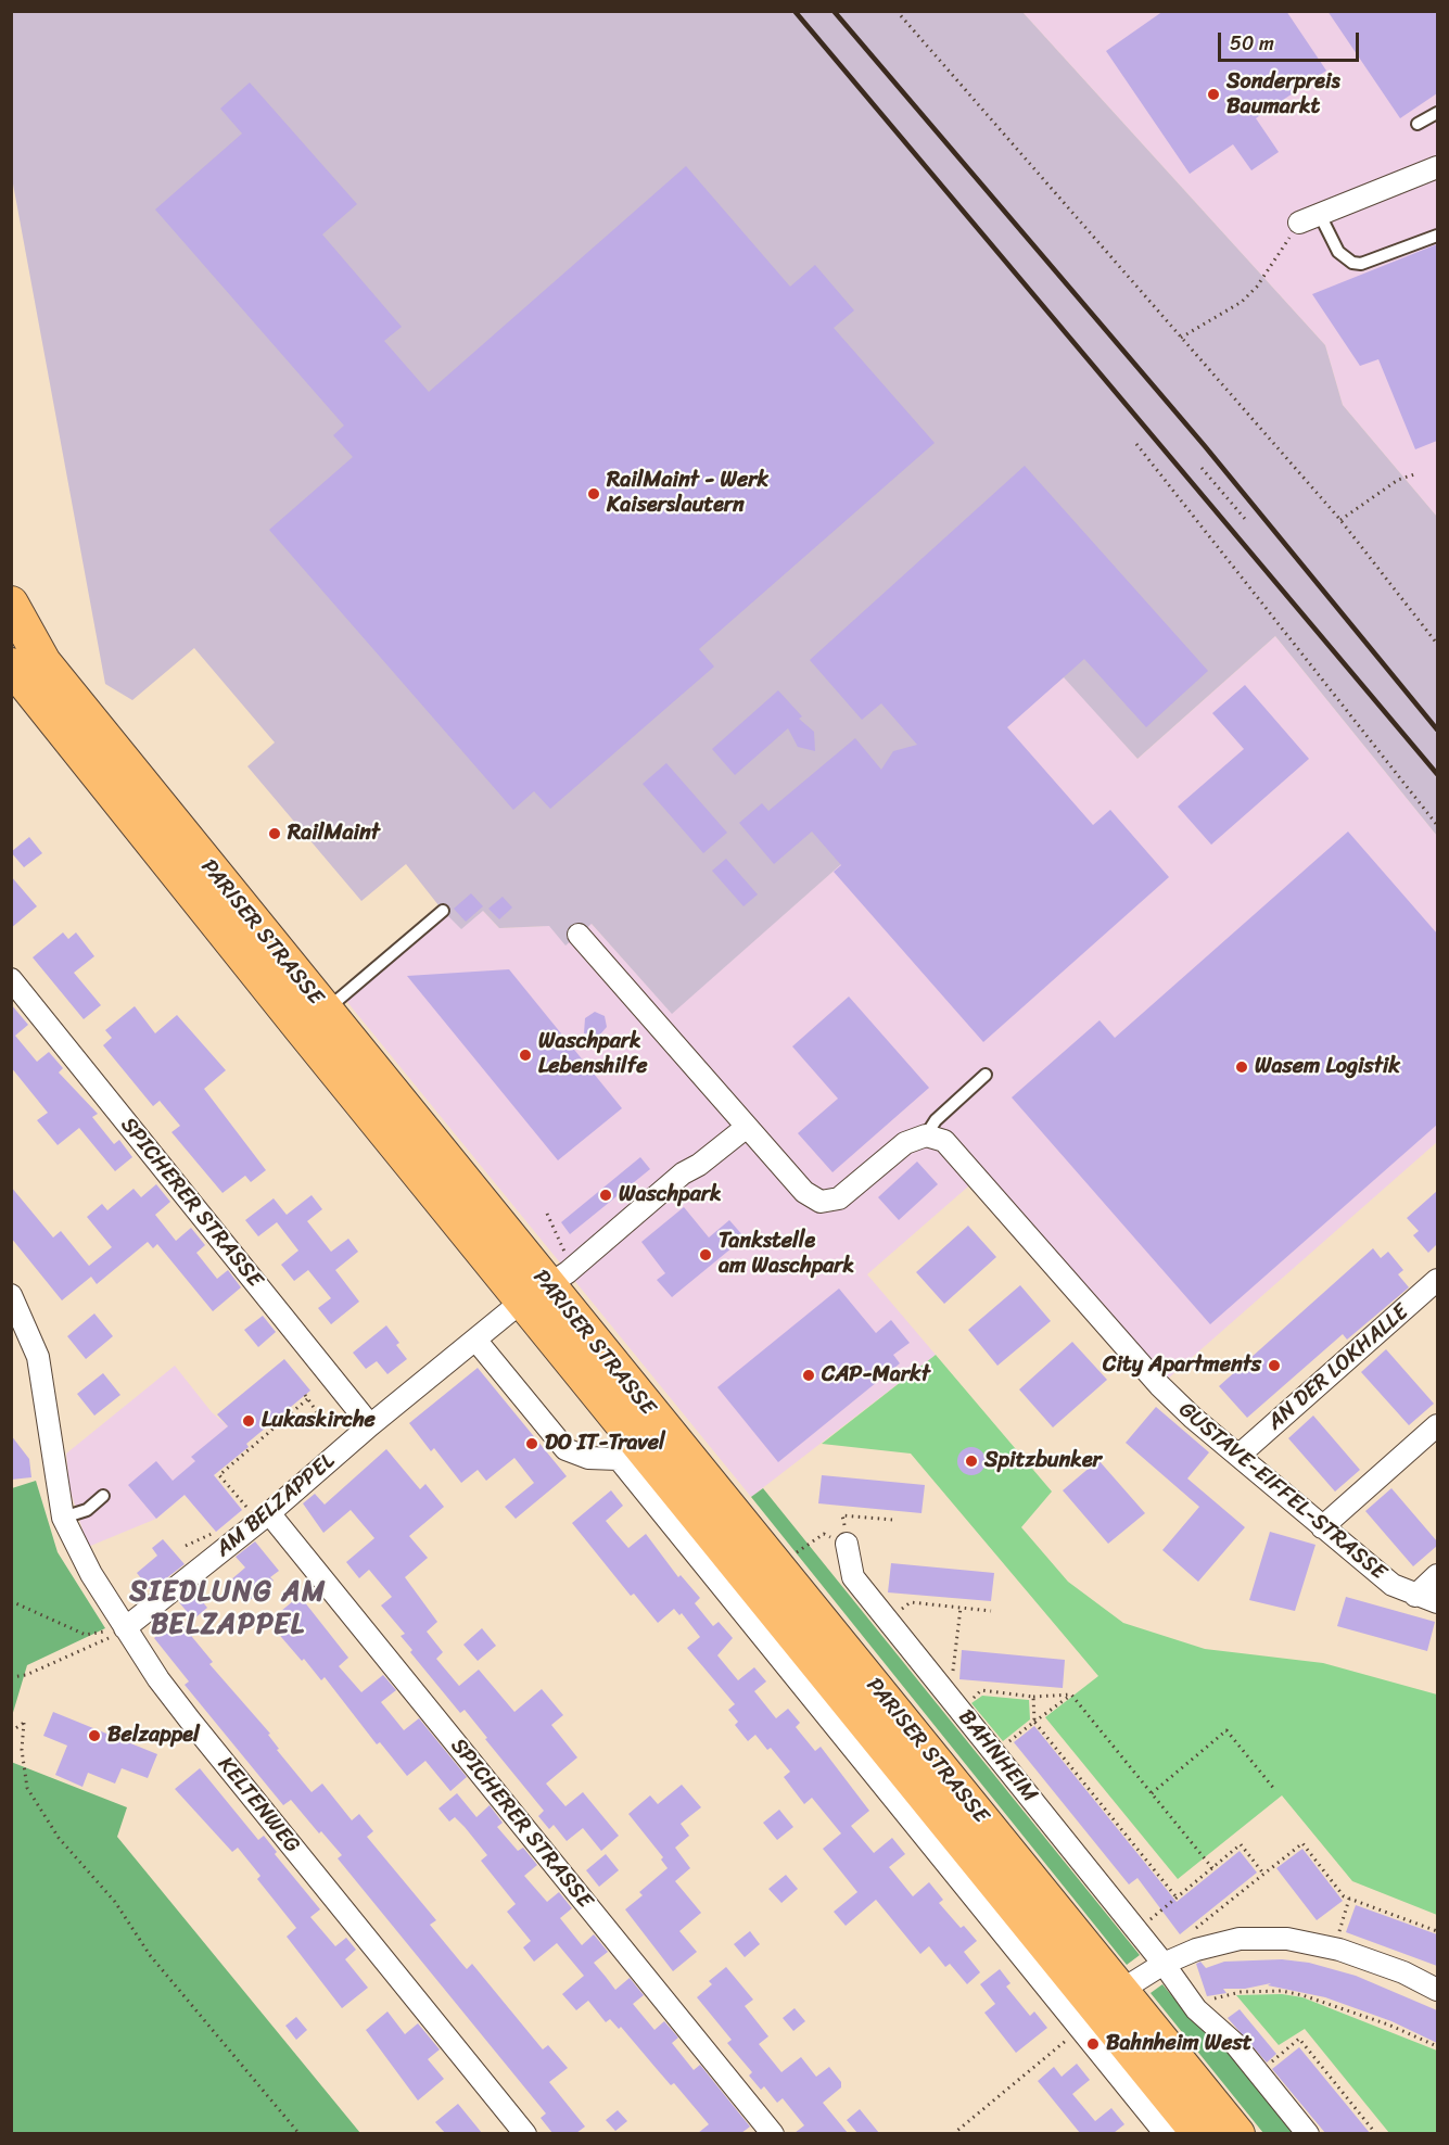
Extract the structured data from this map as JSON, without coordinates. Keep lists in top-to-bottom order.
{
  "streets": {
    "main road": ["PARISER STRASSE"],
    "street": [
      "SPICHERER STRASSE",
      "AN DER LOKHALLE",
      "GUSTAVE-EIFFEL-STRASSE",
      "AM BELZAPPEL",
      "BAHNHEIM",
      "KELTENWEG"
    ]
  },
  "crossings": [
    ["PARISER STRASSE", "AM BELZAPPEL"],
    ["SPICHERER STRASSE", "AM BELZAPPEL"],
    ["AN DER LOKHALLE", "GUSTAVE-EIFFEL-STRASSE"],
    ["AM BELZAPPEL", "KELTENWEG"]
  ],
  "districts": ["SIEDLUNG AM BELZAPPEL"],
  "places": [
    "Sonderpreis Baumarkt",
    "RailMaint - Werk Kaiserslautern",
    "RailMaint",
    "Waschpark Lebenshilfe",
    "Wasem Logistik",
    "Waschpark",
    "Tankstelle am Waschpark",
    "City Apartments",
    "CAP-Markt",
    "Lukaskirche",
    "DO IT-Travel",
    "Spitzbunker",
    "Belzappel",
    "Bahnheim West"
  ],
  "scale_bar": "50 m"
}
